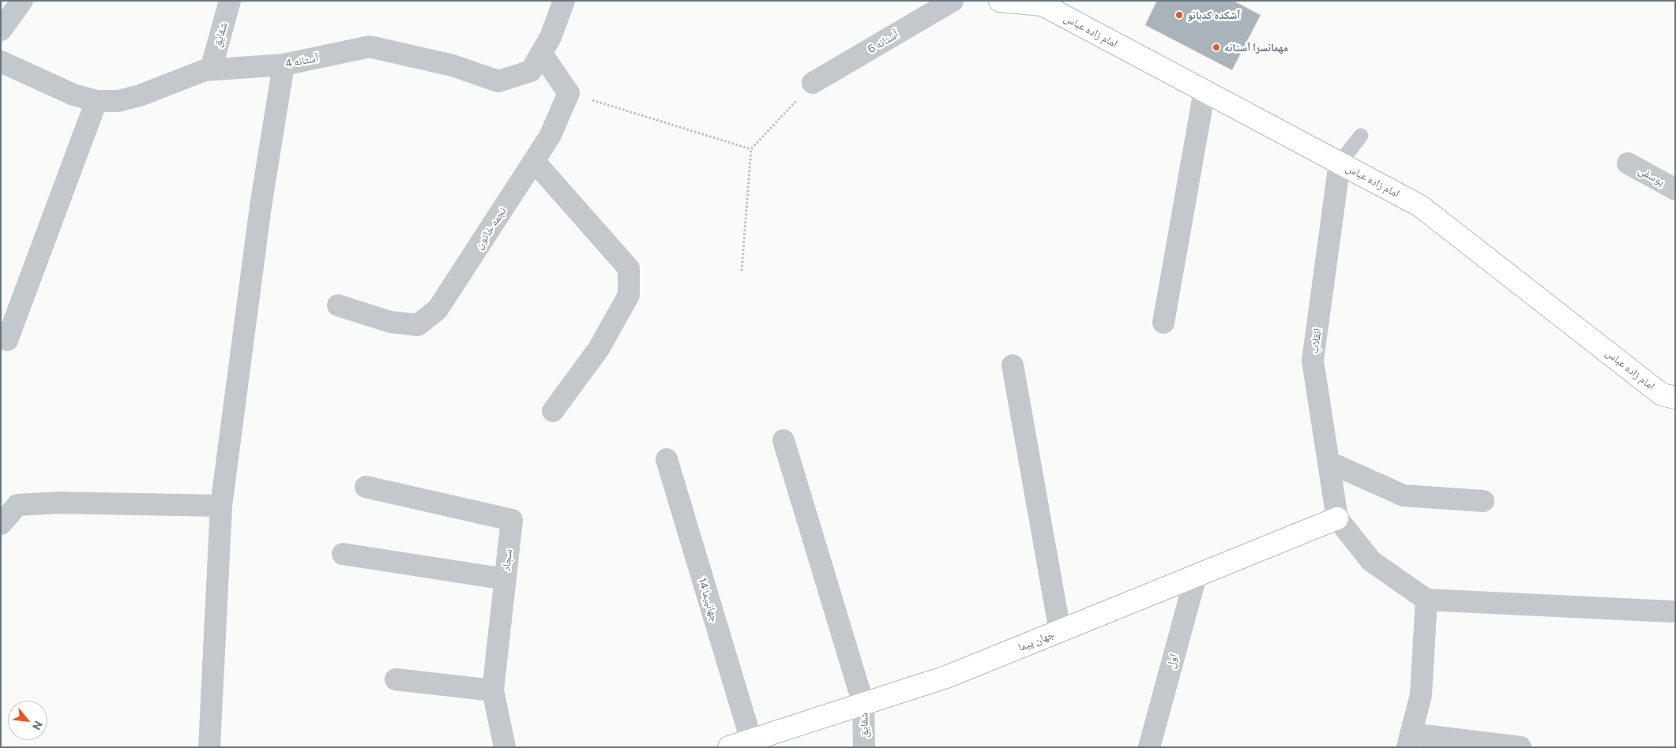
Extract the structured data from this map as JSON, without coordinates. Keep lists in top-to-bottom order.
{
  "streets": {
    "street": [
      "امام زاده عباس",
      "شقایق",
      "آستانه 6",
      "آستانه 4",
      "یوسفی",
      "نجمه خاتون",
      "انقلاب",
      "سجاد",
      "جهانپیما 14",
      "جهان پیما",
      "اول"
    ]
  },
  "crossings": [
    ["امام زاده عباس", "انقلاب"],
    ["شقایق", "آستانه 4"],
    ["شقایق", "جهان پیما"],
    ["انقلاب", "جهان پیما"],
    ["جهانپیما 14", "جهان پیما"],
    ["جهان پیما", "اول"]
  ],
  "places": ["آشکده کدبانو", "مهمانسرا آستانه"],
  "north": "bottom right"
}
